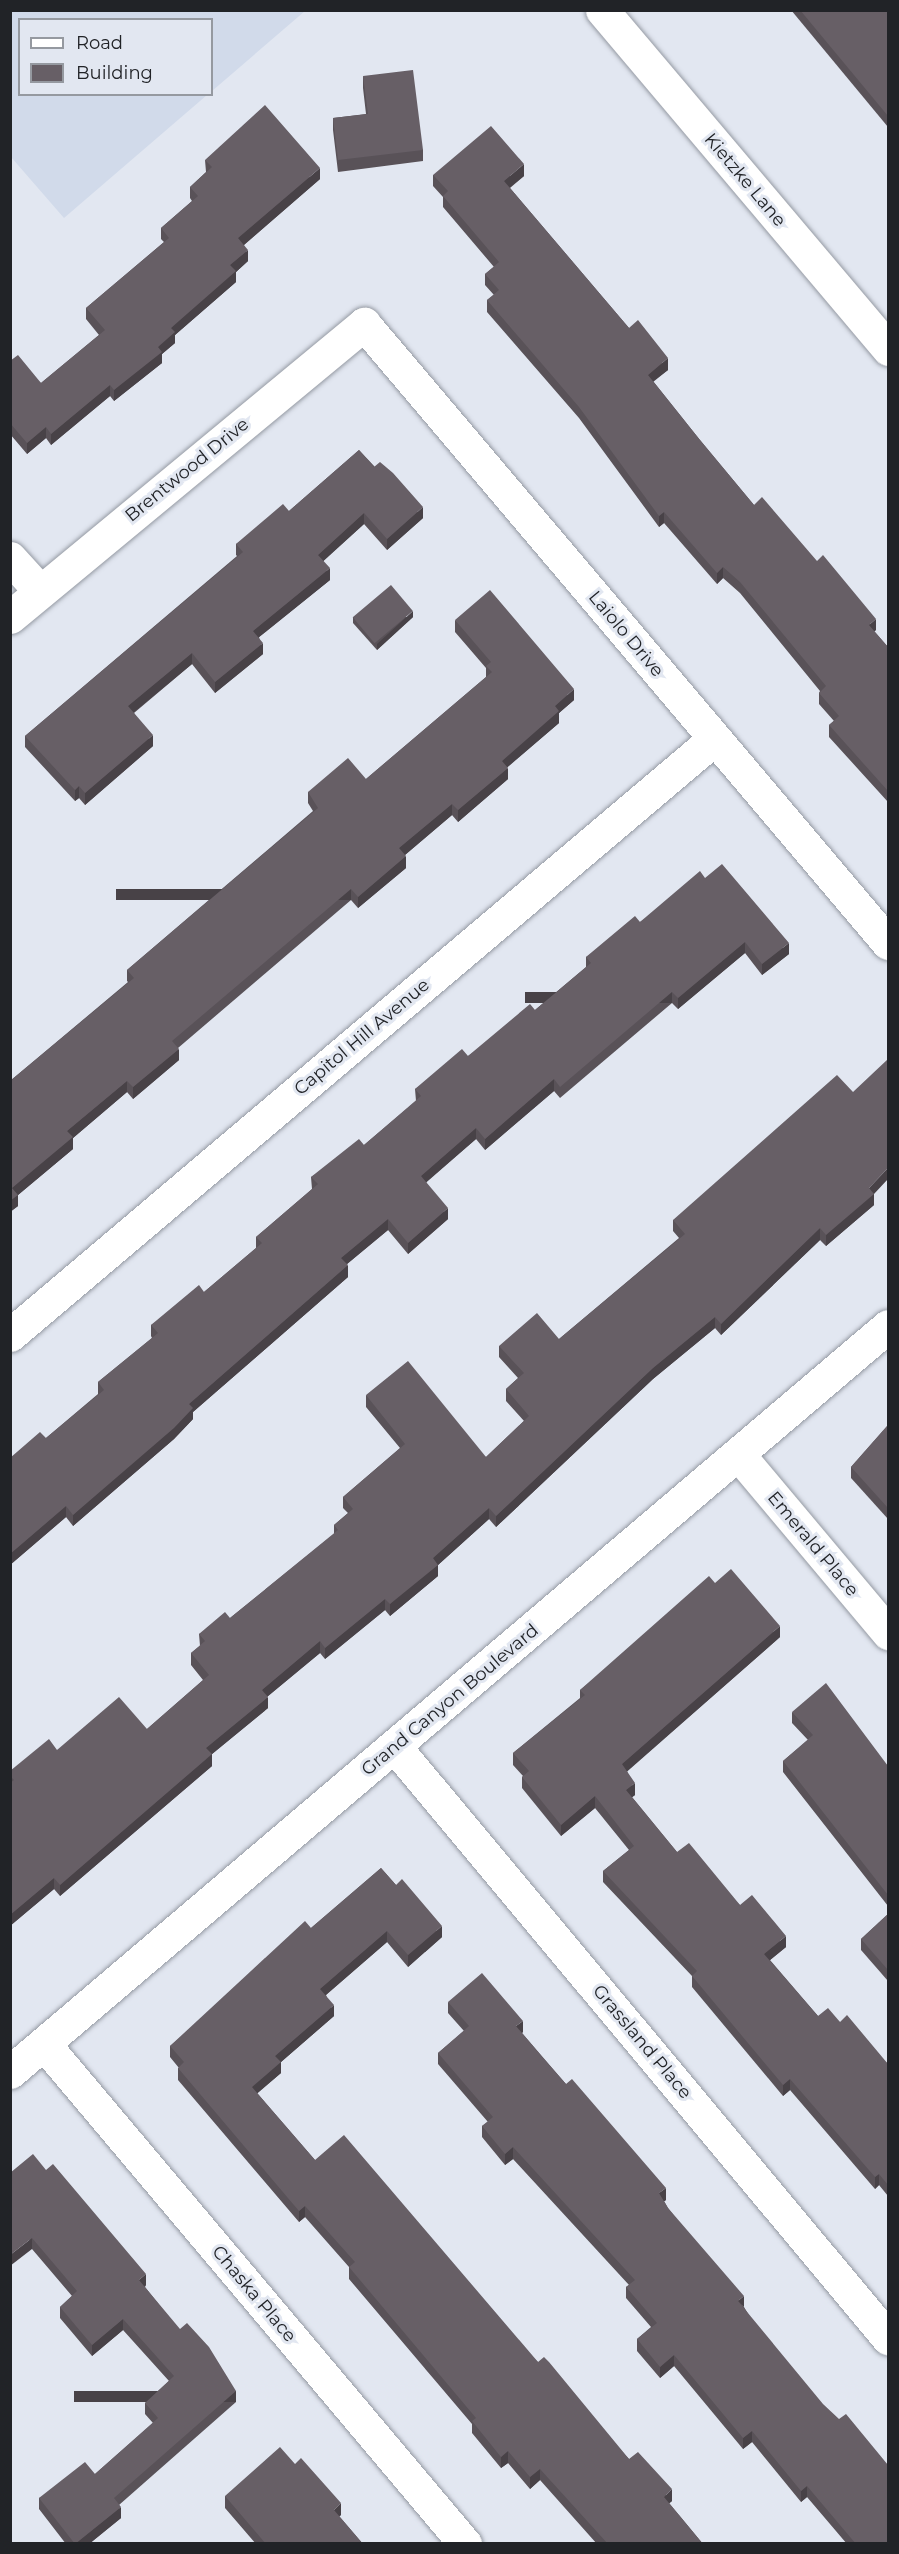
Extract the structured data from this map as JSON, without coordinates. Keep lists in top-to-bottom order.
{
  "streets": {
    "street": [
      "Kietzke Lane",
      "Brentwood Drive",
      "Laiolo Drive",
      "Capitol Hill Avenue",
      "Emerald Place",
      "Grand Canyon Boulevard",
      "Grassland Place",
      "Chaska Place"
    ]
  },
  "crossings": [
    ["Brentwood Drive", "Laiolo Drive"],
    ["Laiolo Drive", "Capitol Hill Avenue"],
    ["Emerald Place", "Grand Canyon Boulevard"],
    ["Grand Canyon Boulevard", "Grassland Place"],
    ["Grand Canyon Boulevard", "Chaska Place"]
  ],
  "legend": ["Road", "Building"]
}
